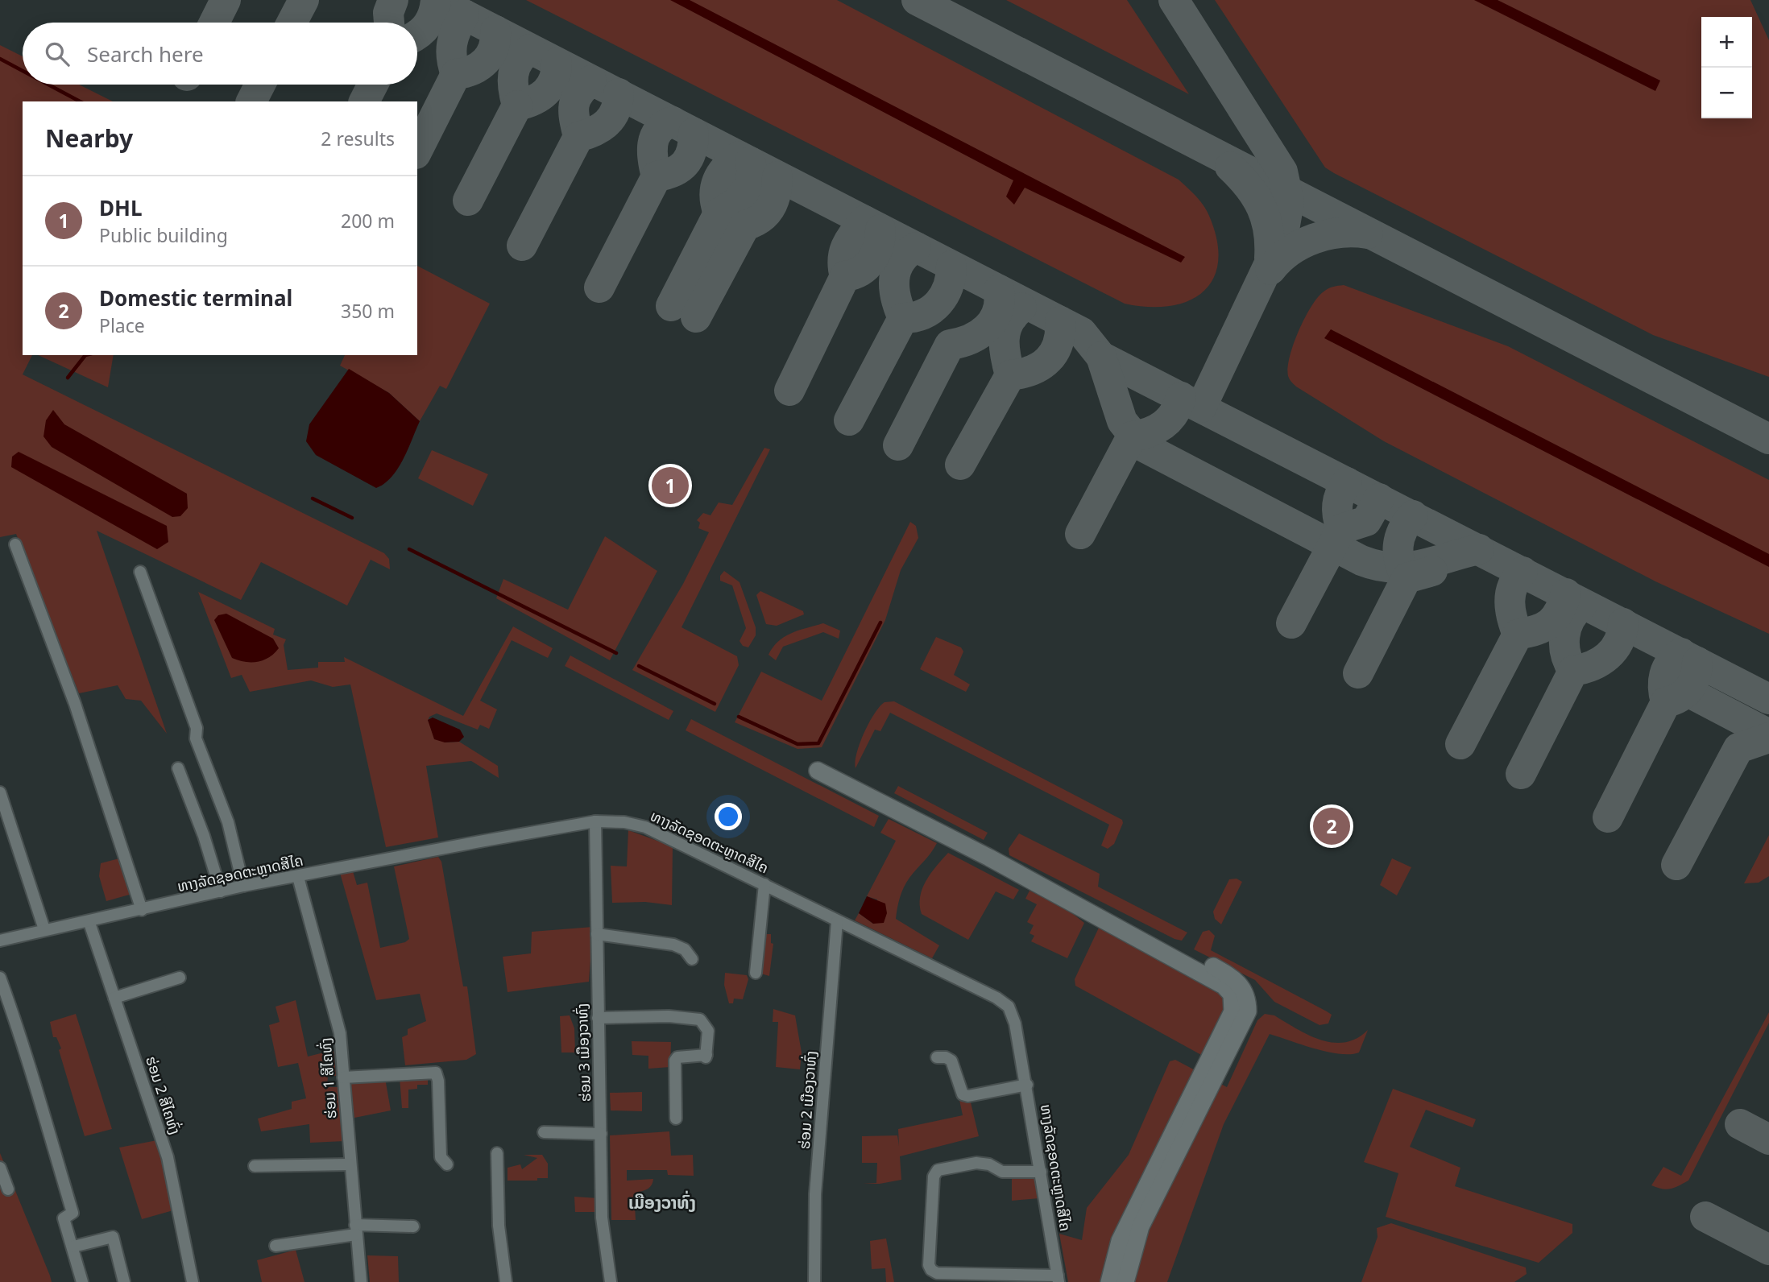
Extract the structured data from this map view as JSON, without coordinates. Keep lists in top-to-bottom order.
{
  "streets": {
    "street": [
      "ທາງລັດຊອດຕະຫຼາດສີໄຄ",
      "ຮ່ອມ 3 ເມືອງວາທົ່ງ",
      "ຮ່ອມ 1 ສີໄຄທົ່ງ",
      "ຮ່ອມ 2 ສີໄຄທົ່ງ",
      "ຮ່ອມ 2 ເມືອງວາທົ່ງ"
    ]
  },
  "crossings": [
    ["ທາງລັດຊອດຕະຫຼາດສີໄຄ", "ຮ່ອມ 3 ເມືອງວາທົ່ງ"],
    ["ທາງລັດຊອດຕະຫຼາດສີໄຄ", "ຮ່ອມ 1 ສີໄຄທົ່ງ"],
    ["ທາງລັດຊອດຕະຫຼາດສີໄຄ", "ຮ່ອມ 2 ສີໄຄທົ່ງ"],
    ["ທາງລັດຊອດຕະຫຼາດສີໄຄ", "ຮ່ອມ 2 ເມືອງວາທົ່ງ"]
  ],
  "districts": ["ເມືອງວາທົ່ງ"],
  "page": {
    "map_buttons": ["+", "−"],
    "search": "Search here",
    "heading": ["Nearby", "2 results"],
    "list": [
      {
        "mark": "1",
        "name": "DHL",
        "note": "Public building",
        "value": "200 m"
      },
      {
        "mark": "2",
        "name": "Domestic terminal",
        "note": "Place",
        "value": "350 m"
      }
    ],
    "pins": ["1", "2"]
  }
}
